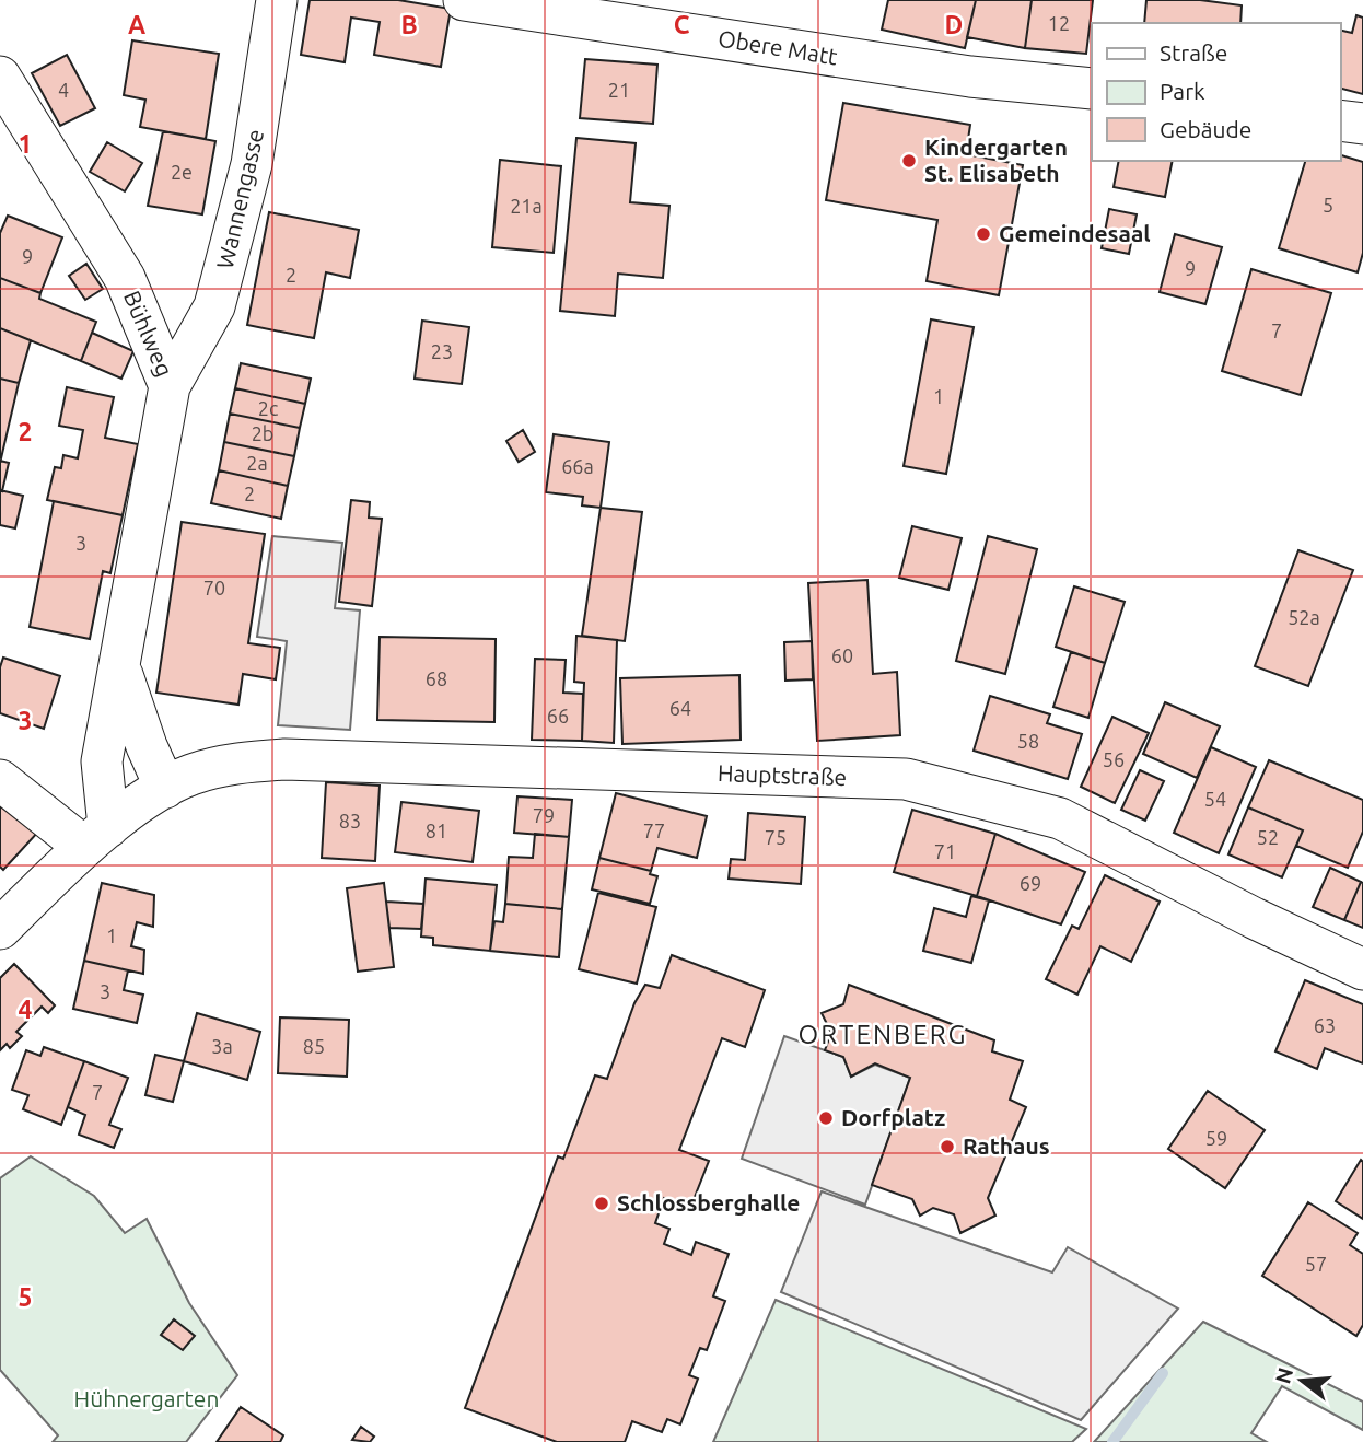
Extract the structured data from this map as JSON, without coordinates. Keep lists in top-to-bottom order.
{
  "streets": {
    "street": [
      "Obere Matt",
      "Wannengasse",
      "Bühlweg",
      "Hauptstraße"
    ]
  },
  "crossings": [
    ["Wannengasse", "Bühlweg"],
    ["Bühlweg", "Hauptstraße"]
  ],
  "districts": ["ORTENBERG"],
  "parks": ["Hühnergarten"],
  "places": [
    "Kindergarten St. Elisabeth",
    "Gemeindesaal",
    "Dorfplatz",
    "Rathaus",
    "Schlossberghalle"
  ],
  "house_numbers": [
    "12",
    "4",
    "21",
    "2e",
    "5",
    "21a",
    "9",
    "9",
    "2",
    "7",
    "23",
    "1",
    "2c",
    "2b",
    "2a",
    "66a",
    "2",
    "3",
    "70",
    "52a",
    "60",
    "68",
    "64",
    "66",
    "58",
    "56",
    "54",
    "79",
    "83",
    "81",
    "77",
    "75",
    "52",
    "71",
    "69",
    "1",
    "3",
    "63",
    "3a",
    "85",
    "7",
    "59",
    "57"
  ],
  "legend": ["Straße", "Park", "Gebäude"],
  "north": "left",
  "grid": {
    "columns": [
      "A",
      "B",
      "C",
      "D"
    ],
    "rows": [
      "1",
      "2",
      "3",
      "4",
      "5"
    ]
  }
}
